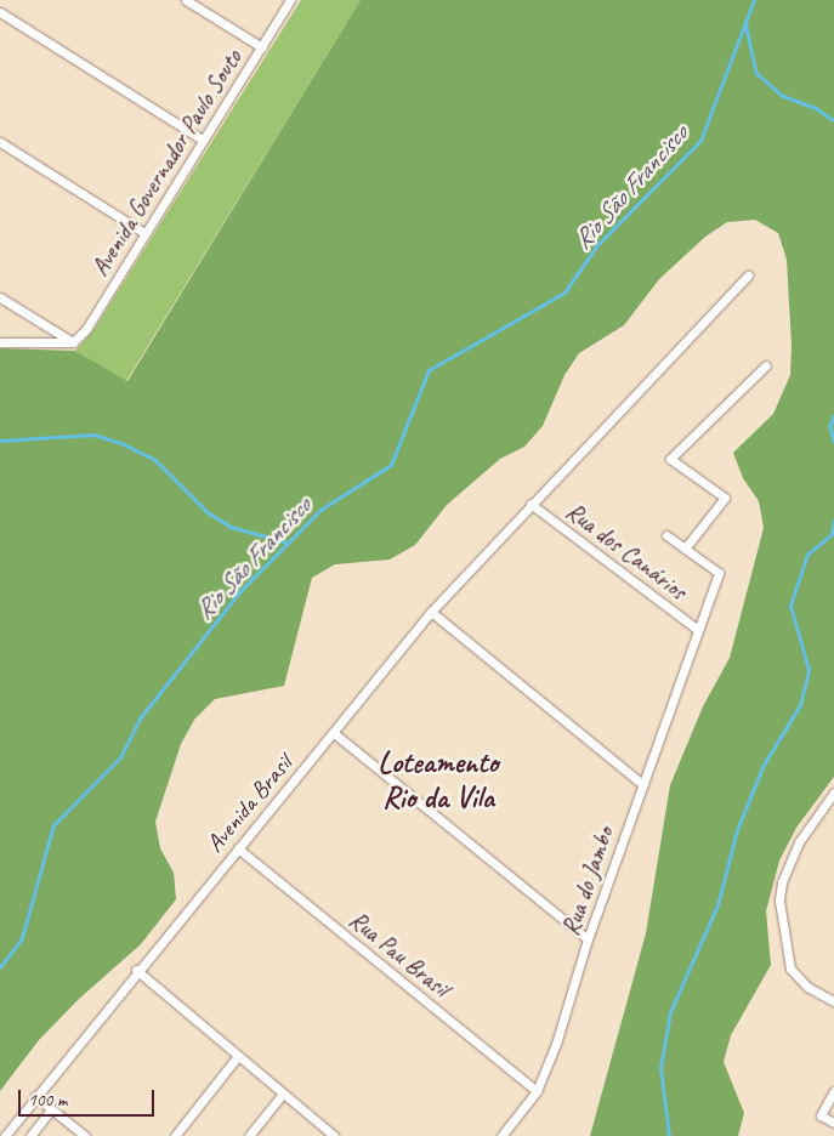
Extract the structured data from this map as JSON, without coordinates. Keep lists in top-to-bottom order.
{
  "streets": {
    "street": [
      "Avenida Governador Paulo Souto",
      "Rua dos Canários",
      "Avenida Brasil",
      "Rua do Jambo",
      "Rua Pau Brasil"
    ]
  },
  "crossings": [
    ["Rua dos Canários", "Avenida Brasil"],
    ["Rua dos Canários", "Rua do Jambo"],
    ["Avenida Brasil", "Rua Pau Brasil"],
    ["Rua do Jambo", "Rua Pau Brasil"]
  ],
  "districts": ["Loteamento Rio da Vila"],
  "water": ["Rio São Francisco"],
  "scale_bar": "100 m"
}
